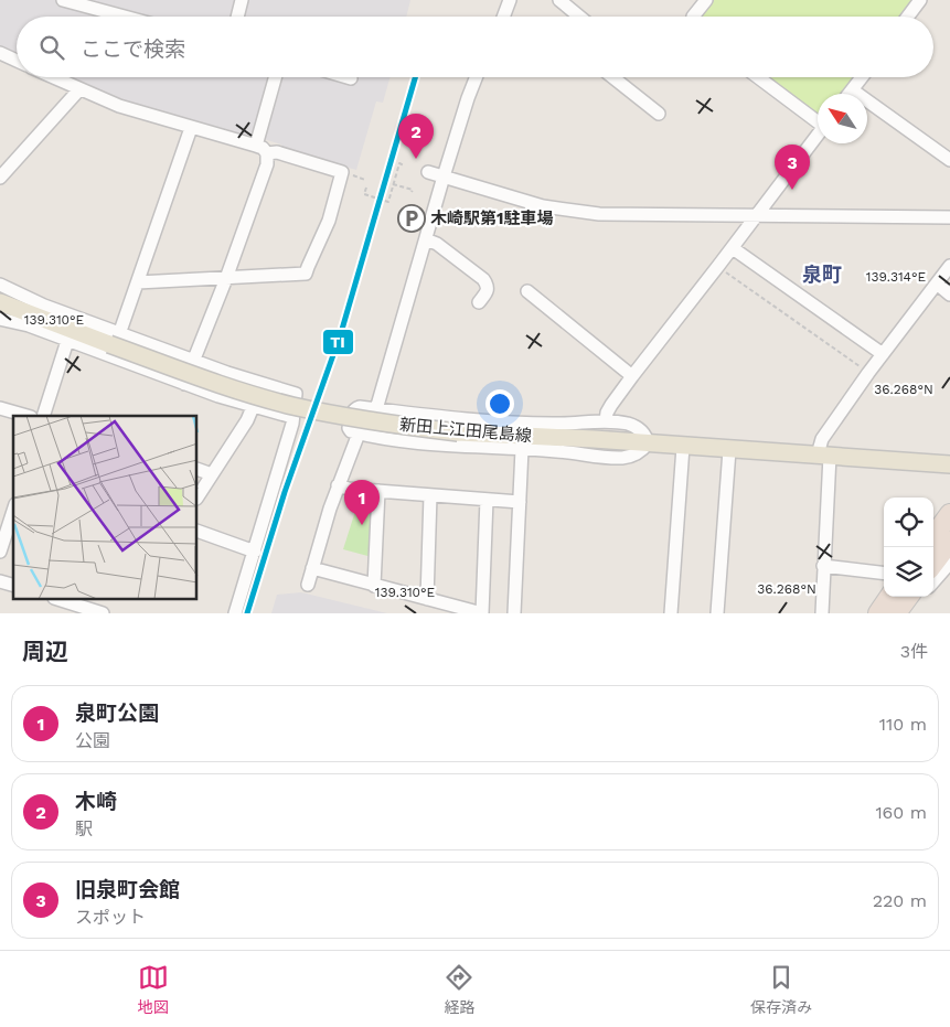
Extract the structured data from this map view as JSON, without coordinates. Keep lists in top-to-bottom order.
{
  "streets": {
    "main road": ["新田上江田尾島線"]
  },
  "districts": ["泉町"],
  "places": {
    "parking": ["木崎駅第1駐車場"]
  },
  "lines": ["transit line TI"],
  "north": "top left",
  "page": {
    "search": "ここで検索",
    "pins": ["2", "3", "1"],
    "heading": ["周辺", "3件"],
    "list": [
      {
        "mark": "1",
        "name": "泉町公園",
        "note": "公園",
        "value": "110 m"
      },
      {
        "mark": "2",
        "name": "木崎",
        "note": "駅",
        "value": "160 m"
      },
      {
        "mark": "3",
        "name": "旧泉町会館",
        "note": "スポット",
        "value": "220 m"
      }
    ],
    "nav": ["地図", "経路", "保存済み"]
  },
  "coordinates": ["139.314°E", "139.310°E", "36.268°N"]
}
